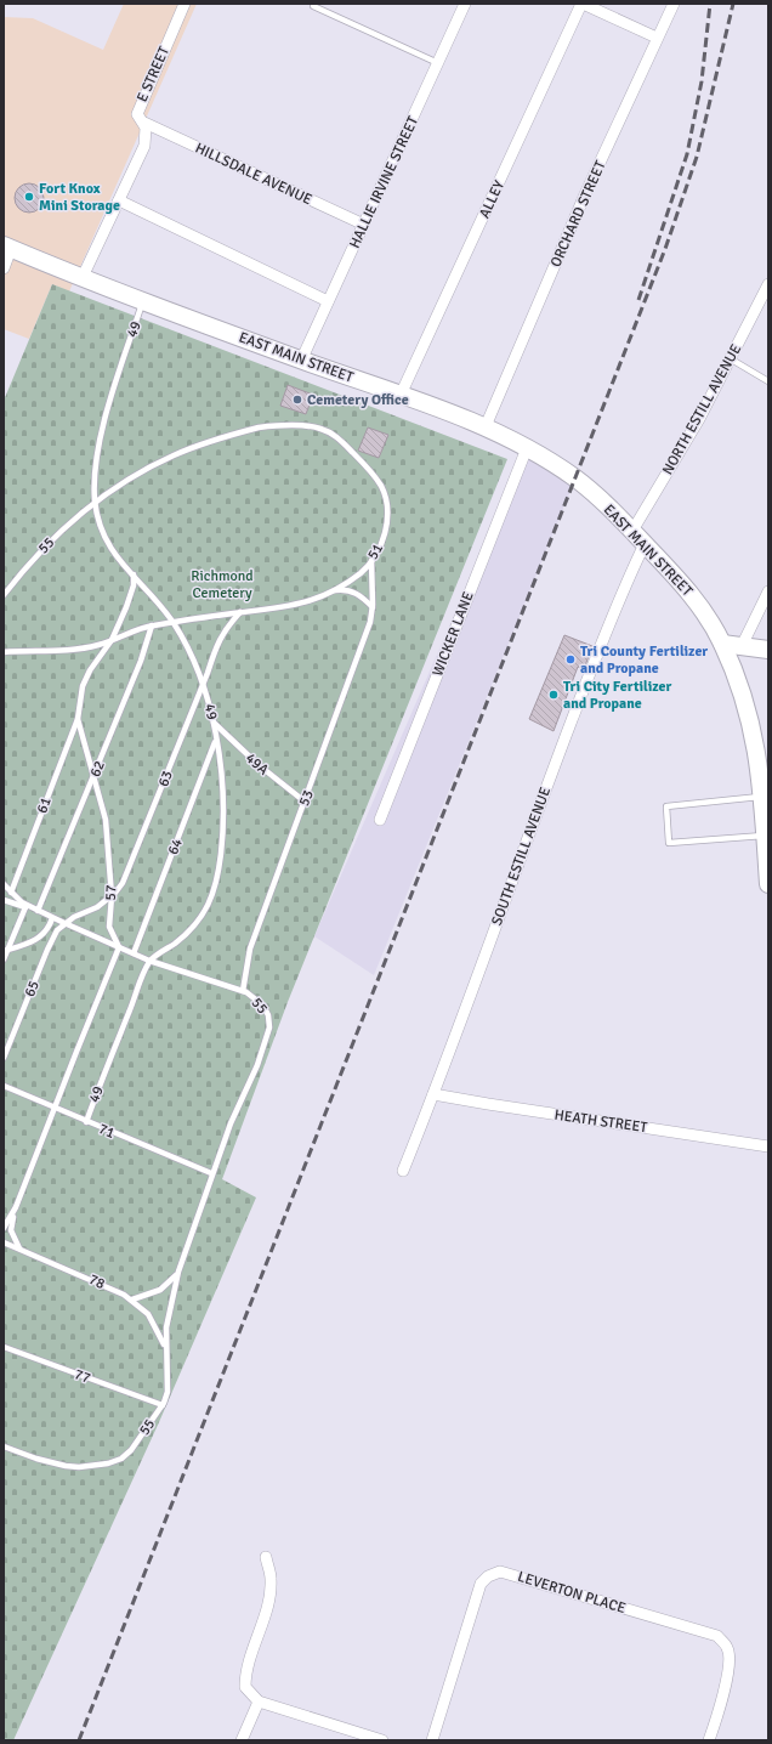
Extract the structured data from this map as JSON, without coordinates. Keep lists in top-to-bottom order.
{
  "streets": {
    "main road": ["EAST MAIN STREET"],
    "street": [
      "E STREET",
      "HILLSDALE AVENUE",
      "HALLIE IRVINE STREET",
      "ALLEY",
      "ORCHARD STREET",
      "NORTH ESTILL AVENUE",
      "WICKER LANE",
      "SOUTH ESTILL AVENUE",
      "HEATH STREET",
      "LEVERTON PLACE"
    ],
    "lane": [
      "49",
      "55",
      "51",
      "49A",
      "62",
      "63",
      "53",
      "61",
      "64",
      "57",
      "65",
      "71",
      "78",
      "77"
    ]
  },
  "crossings": [
    ["E STREET", "HILLSDALE AVENUE"],
    ["E STREET", "EAST MAIN STREET"],
    ["HILLSDALE AVENUE", "HALLIE IRVINE STREET"],
    ["HALLIE IRVINE STREET", "EAST MAIN STREET"],
    ["ALLEY", "EAST MAIN STREET"],
    ["ORCHARD STREET", "EAST MAIN STREET"],
    ["49", "EAST MAIN STREET"],
    ["49", "55"],
    ["49", "51"],
    ["49", "49A"],
    ["49", "63"],
    ["49", "64"],
    ["49", "57"],
    ["49", "71"],
    ["EAST MAIN STREET", "NORTH ESTILL AVENUE"],
    ["EAST MAIN STREET", "WICKER LANE"],
    ["EAST MAIN STREET", "SOUTH ESTILL AVENUE"],
    ["55", "51"],
    ["55", "62"],
    ["55", "63"],
    ["55", "53"],
    ["55", "61"],
    ["55", "64"],
    ["55", "57"],
    ["55", "65"],
    ["55", "71"],
    ["55", "78"],
    ["55", "77"],
    ["51", "62"],
    ["51", "63"],
    ["51", "53"],
    ["51", "57"],
    ["49A", "53"],
    ["62", "57"],
    ["63", "57"],
    ["63", "65"],
    ["61", "57"],
    ["SOUTH ESTILL AVENUE", "HEATH STREET"]
  ],
  "parks": ["Richmond Cemetery"],
  "places": [
    "Fort Knox Mini Storage",
    "Cemetery Office",
    "Tri County Fertilizer and Propane",
    "Tri City Fertilizer and Propane"
  ]
}
